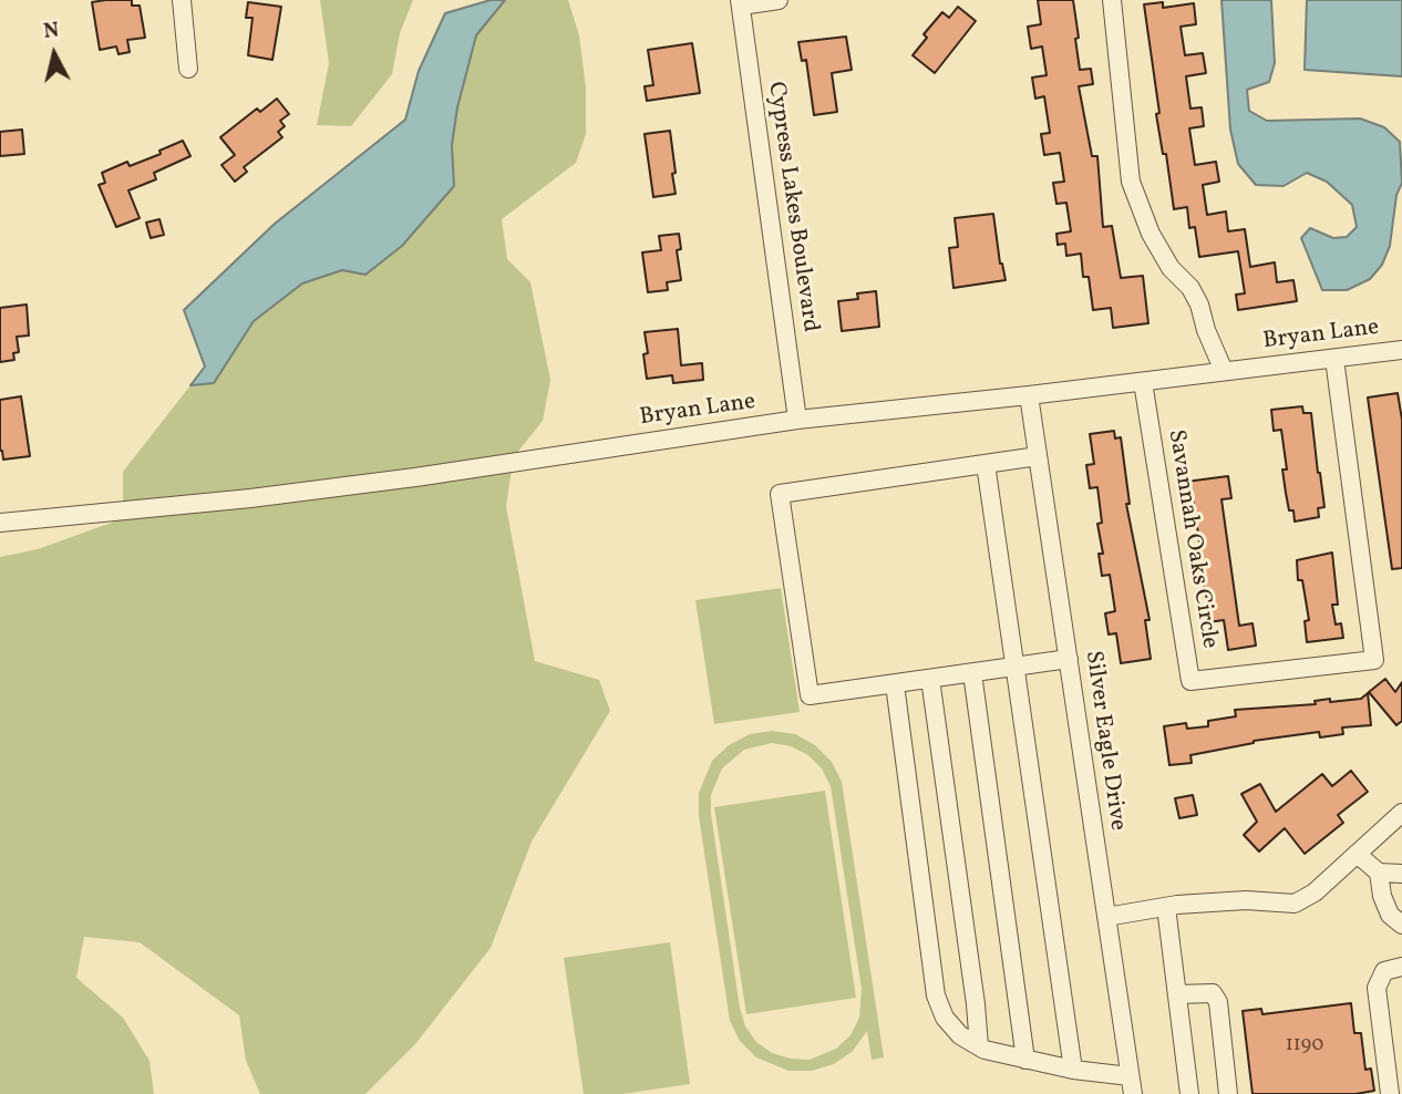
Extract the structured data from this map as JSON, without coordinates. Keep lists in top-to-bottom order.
{
  "streets": {
    "street": [
      "Cypress Lakes Boulevard",
      "Bryan Lane",
      "Savannah Oaks Circle",
      "Silver Eagle Drive"
    ]
  },
  "crossings": [
    ["Cypress Lakes Boulevard", "Bryan Lane"],
    ["Bryan Lane", "Savannah Oaks Circle"],
    ["Bryan Lane", "Silver Eagle Drive"]
  ],
  "house_numbers": ["1190"],
  "north": "top"
}
